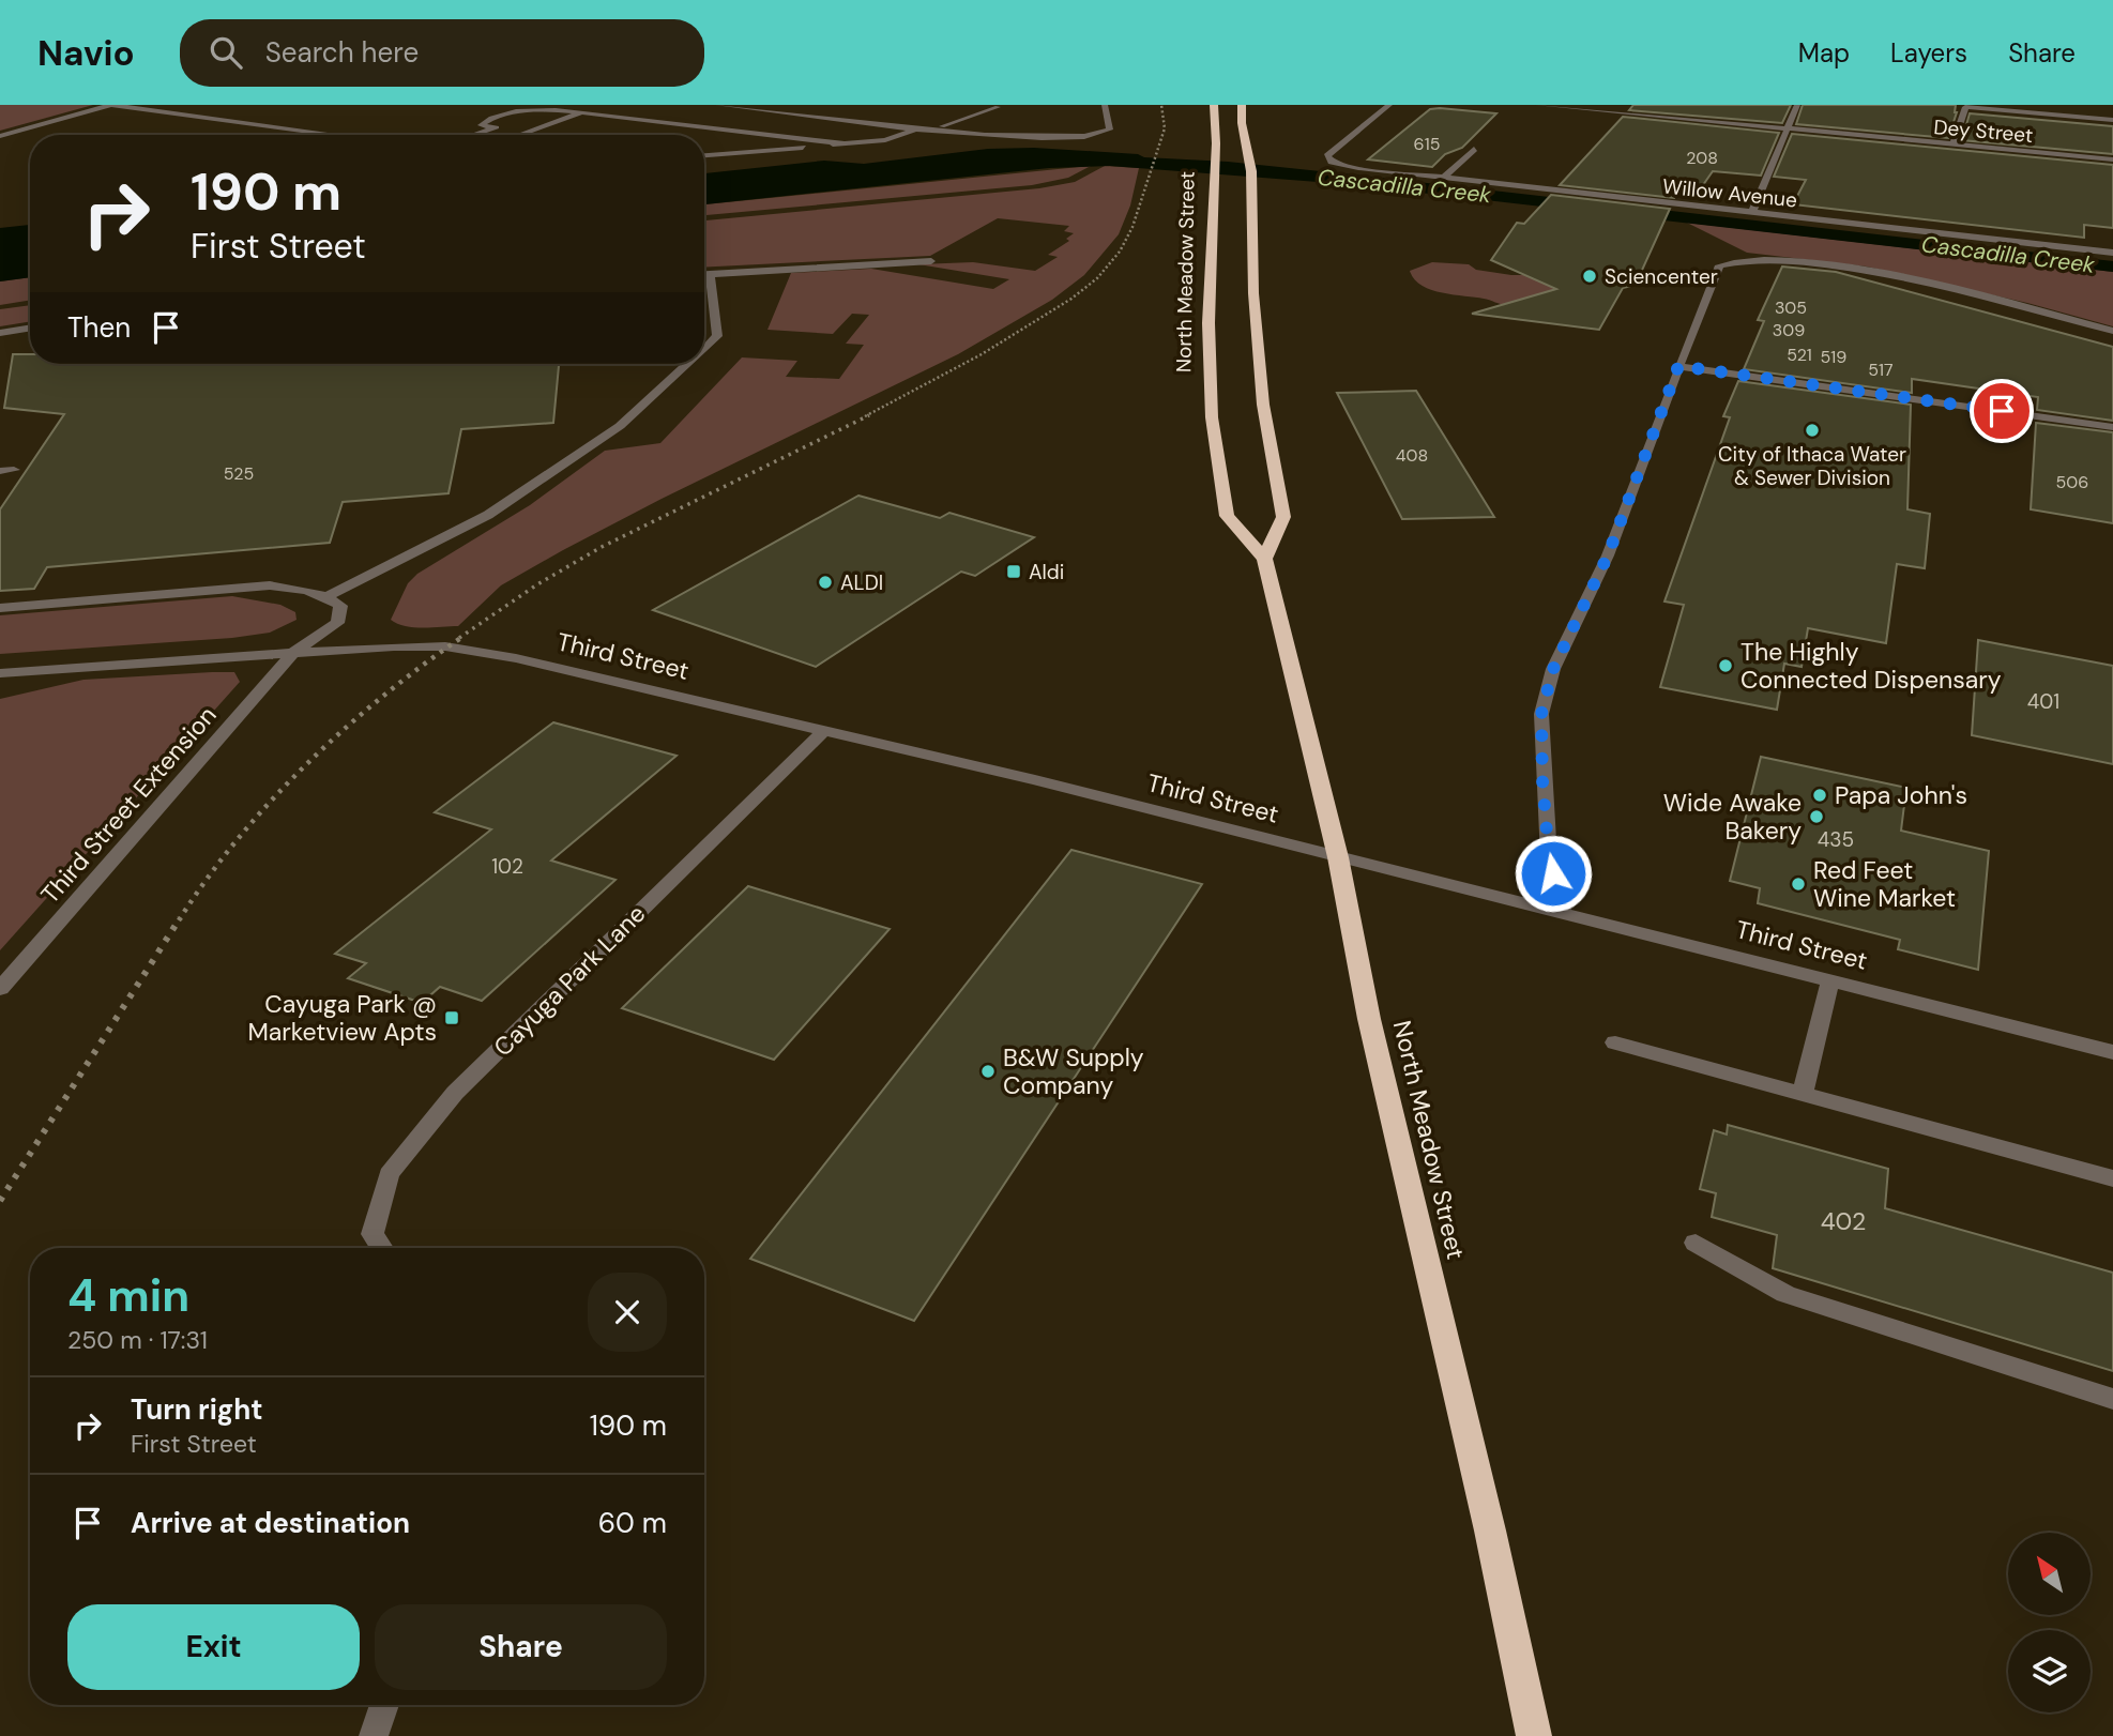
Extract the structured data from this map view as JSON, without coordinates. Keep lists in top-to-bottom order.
{
  "streets": {
    "highway": ["North Meadow Street"],
    "street": [
      "Dey Street",
      "Willow Avenue",
      "Third Street",
      "Third Street Extension",
      "Cayuga Park Lane"
    ]
  },
  "crossings": [
    ["North Meadow Street", "Third Street"],
    ["Third Street", "Third Street Extension"],
    ["Third Street", "Cayuga Park Lane"]
  ],
  "water": ["Cascadilla Creek"],
  "places": {
    "other": [
      "Sciencenter",
      "City of Ithaca Water & Sewer Division",
      "ALDI",
      "The Highly Connected Dispensary",
      "Papa John's",
      "Wide Awake Bakery",
      "Red Feet Wine Market",
      "B&W Supply Company"
    ],
    "transit": ["Aldi", "Cayuga Park @ Marketview Apts"]
  },
  "house_numbers": [
    "615",
    "208",
    "305",
    "309",
    "521",
    "519",
    "517",
    "408",
    "525",
    "506",
    "401",
    "435",
    "102",
    "402"
  ],
  "north": "top left",
  "page": {
    "header": "Navio",
    "search": "Search here",
    "nav": ["Map", "Layers", "Share"],
    "turn": ["190 m", "First Street"],
    "then": "Then",
    "heading": ["4 min", "250 m · 17:31"],
    "list": [
      {
        "name": "Turn right",
        "note": "First Street",
        "value": "190 m"
      },
      {
        "name": "Arrive at destination",
        "value": "60 m"
      }
    ],
    "buttons": ["Exit", "Share"]
  }
}
